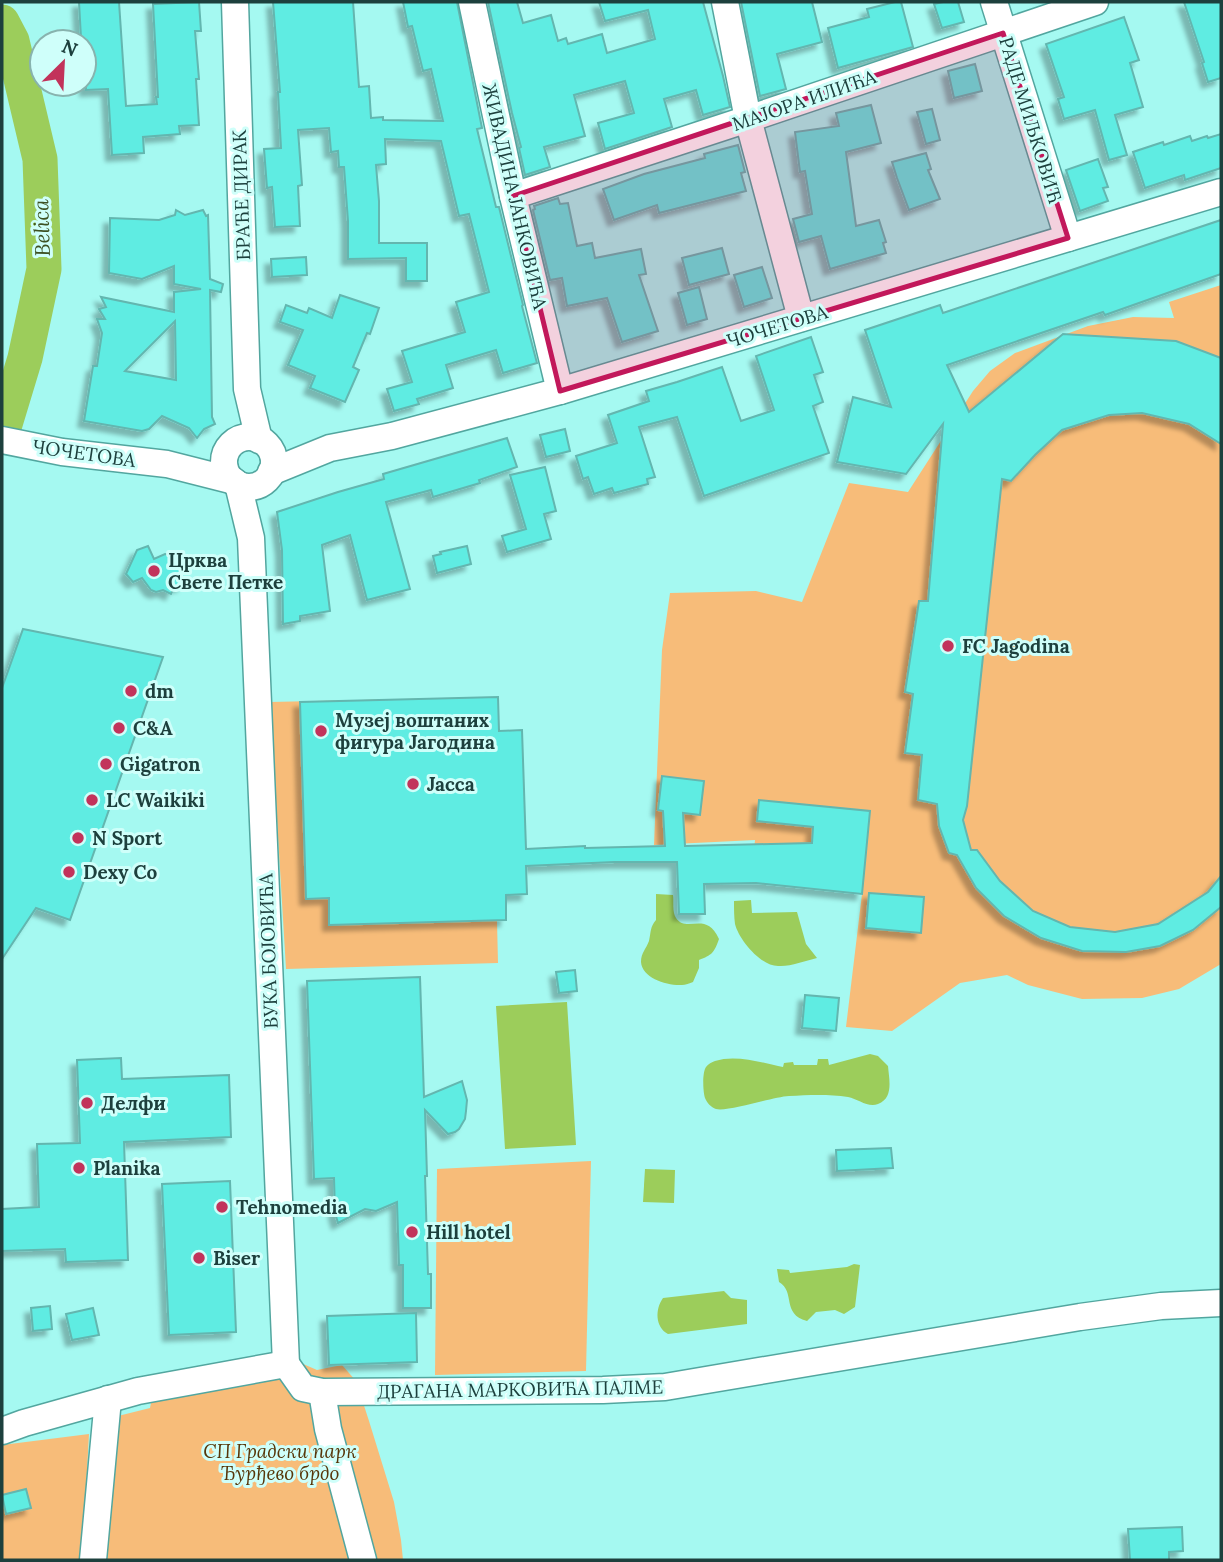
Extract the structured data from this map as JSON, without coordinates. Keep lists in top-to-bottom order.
{
  "streets": {
    "street": [
      "МАЈОРА ИЛИЋА",
      "РАДЕ МИЉКОВИЋ",
      "БРАЋЕ ДИРАК",
      "ЖИВАДИНА ЈАНКОВИЋА",
      "ЧОЧЕТОВА",
      "ВУКА БОЈОВИЋА",
      "ДРАГАНА МАРКОВИЋА ПАЛМЕ"
    ]
  },
  "crossings": [
    ["МАЈОРА ИЛИЋА", "РАДЕ МИЉКОВИЋ"],
    ["МАЈОРА ИЛИЋА", "ЖИВАДИНА ЈАНКОВИЋА"],
    ["РАДЕ МИЉКОВИЋ", "ЧОЧЕТОВА"],
    ["БРАЋЕ ДИРАК", "ЧОЧЕТОВА"],
    ["ЖИВАДИНА ЈАНКОВИЋА", "ЧОЧЕТОВА"],
    ["ЧОЧЕТОВА", "ВУКА БОЈОВИЋА"]
  ],
  "water": ["Belica"],
  "parks": ["СП Градски парк Ђурђево брдо"],
  "places": [
    "Црква Свете Петке",
    "FC Jagodina",
    "dm",
    "C&A",
    "Музеј воштаних фигура Јагодина",
    "Gigatron",
    "Јасса",
    "LC Waikiki",
    "N Sport",
    "Dexy Co",
    "Делфи",
    "Planika",
    "Tehnomedia",
    "Hill hotel",
    "Biser"
  ],
  "north": "top right"
}
